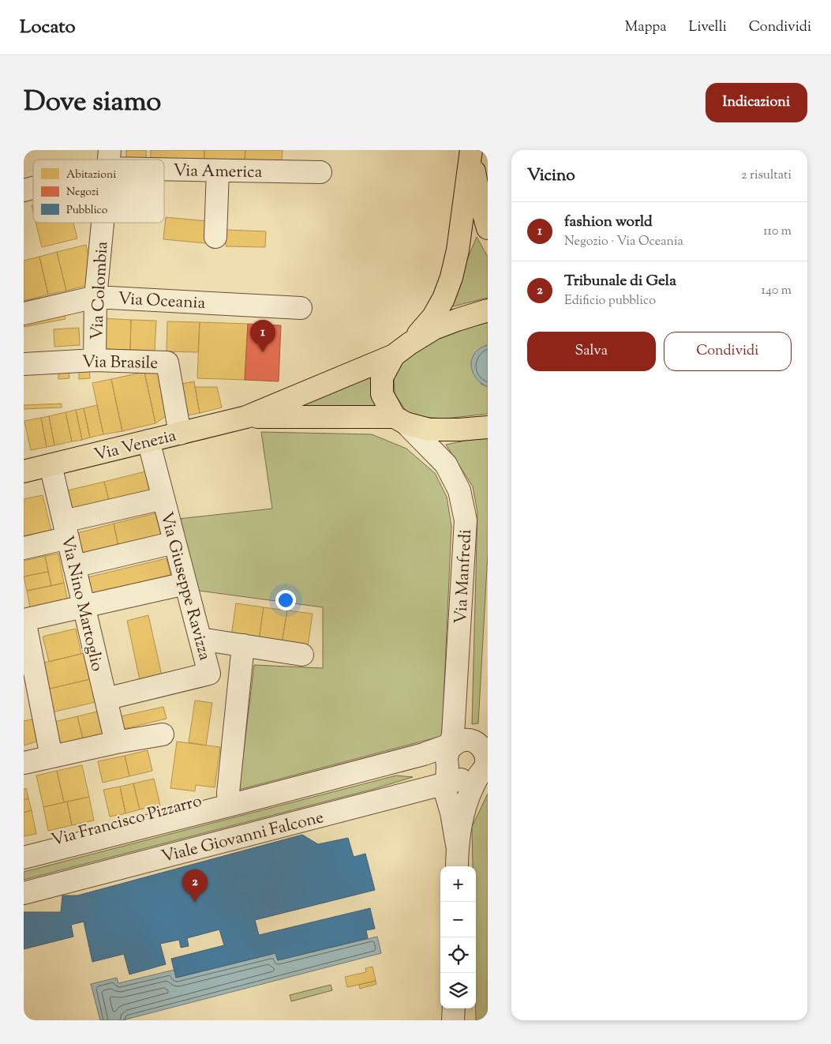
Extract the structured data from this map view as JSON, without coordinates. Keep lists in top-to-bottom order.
{
  "streets": {
    "main road": ["Via Venezia"],
    "street": [
      "Via America",
      "Via Colombia",
      "Via Oceania",
      "Via Brasile",
      "Via Manfredi",
      "Via Giuseppe Ravizza",
      "Via Nino Martoglio",
      "Via Francisco Pizzarro",
      "Viale Giovanni Falcone"
    ]
  },
  "crossings": [
    ["Via Colombia", "Via Oceania"],
    ["Via Colombia", "Via Brasile"],
    ["Via Brasile", "Via Venezia"],
    ["Via Venezia", "Via Manfredi"],
    ["Via Venezia", "Via Giuseppe Ravizza"],
    ["Via Venezia", "Via Nino Martoglio"],
    ["Via Manfredi", "Viale Giovanni Falcone"],
    ["Via Giuseppe Ravizza", "Via Nino Martoglio"],
    ["Via Francisco Pizzarro", "Viale Giovanni Falcone"]
  ],
  "legend": ["Abitazioni", "Negozi", "Pubblico"],
  "page": {
    "header": "Locato",
    "nav": ["Mappa", "Livelli", "Condividi"],
    "title": "Dove siamo",
    "buttons": [
      "Indicazioni",
      ["Salva", "Condividi"]
    ],
    "heading": ["Vicino", "2 risultati"],
    "list": [
      {
        "mark": "1",
        "name": "fashion world",
        "note": "Negozio · Via Oceania",
        "value": "110 m"
      },
      {
        "mark": "2",
        "name": "Tribunale di Gela",
        "note": "Edificio pubblico",
        "value": "140 m"
      }
    ],
    "pins": ["1", "2"],
    "map_buttons": ["+", "−"]
  }
}
